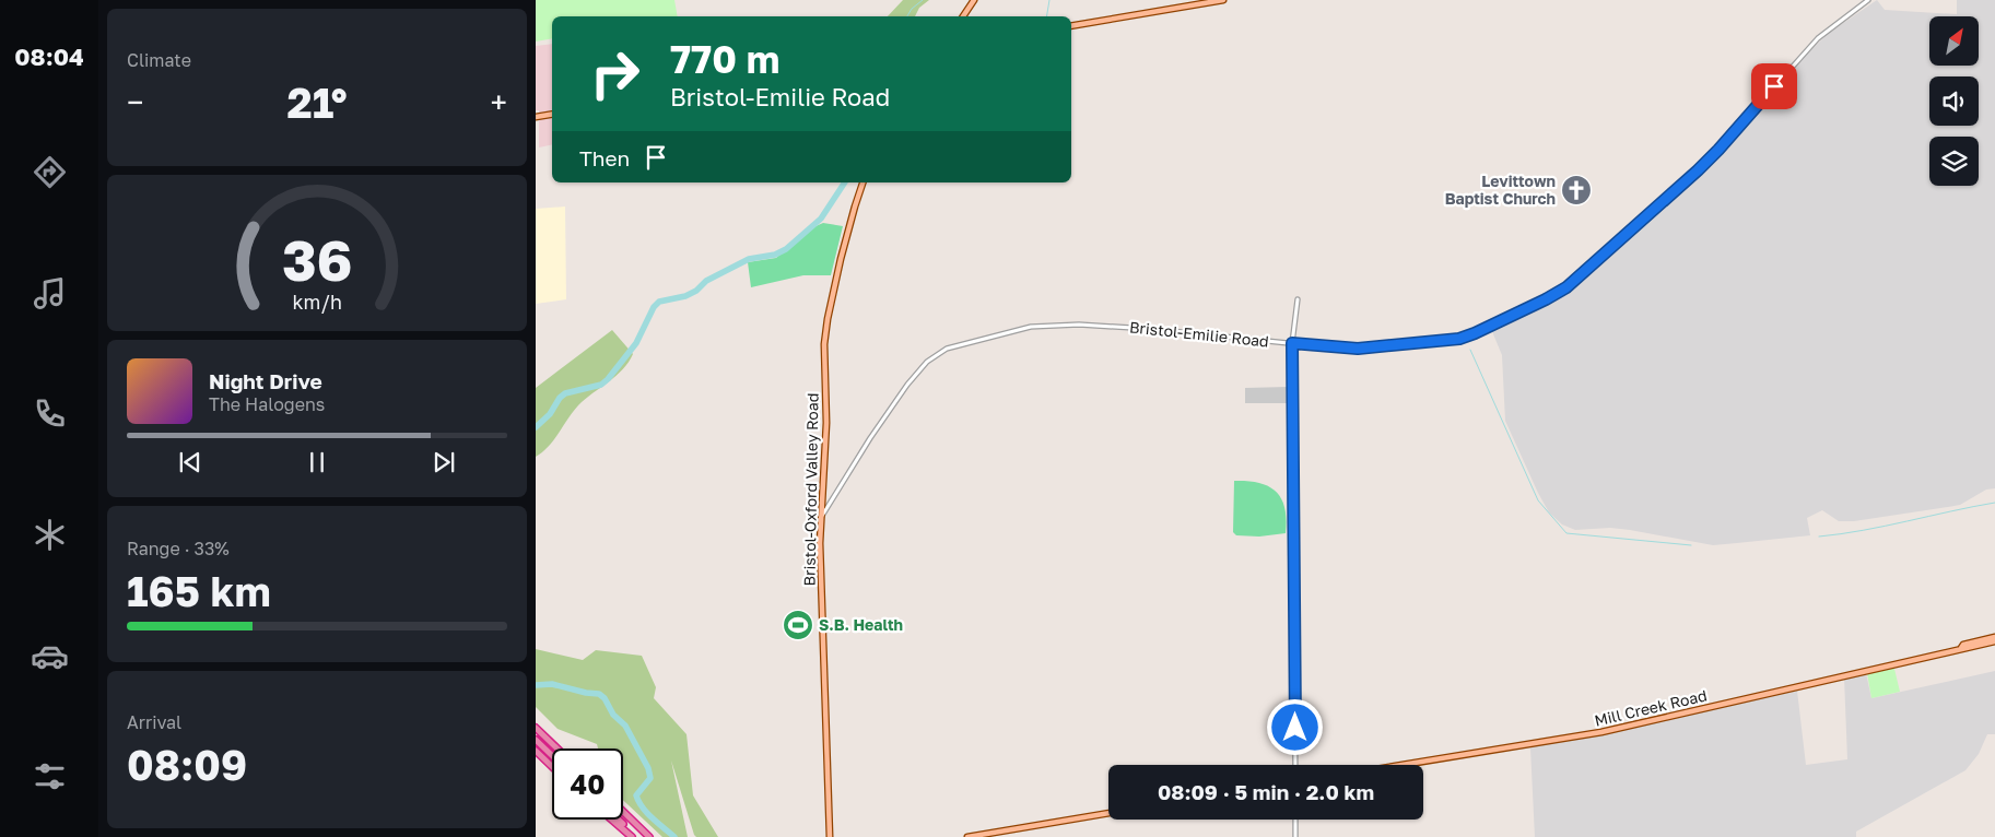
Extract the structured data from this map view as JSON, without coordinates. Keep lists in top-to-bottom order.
{
  "streets": {
    "main road": ["Bristol-Oxford Valley Road", "Mill Creek Road"],
    "street": ["Bristol-Emilie Road"]
  },
  "crossings": [
    ["Bristol-Emilie Road", "Bristol-Oxford Valley Road"]
  ],
  "places": {
    "church": ["Levittown Baptist Church"],
    "sports": ["S.B. Health"]
  },
  "north": "top right",
  "page": {
    "tabs": "08:04",
    "tile": [
      "Climate",
      ["Range · 33%", "165 km"],
      ["Arrival", "08:09"]
    ],
    "turn": ["770 m", "Bristol-Emilie Road"],
    "heat": ["−", "21°", "+"],
    "then": "Then",
    "song": ["Night Drive", "The Halogens"],
    "limit": "40",
    "trip": "08:09 · 5 min · 2.0 km",
    "gauge": ["36", "km/h"]
  }
}
